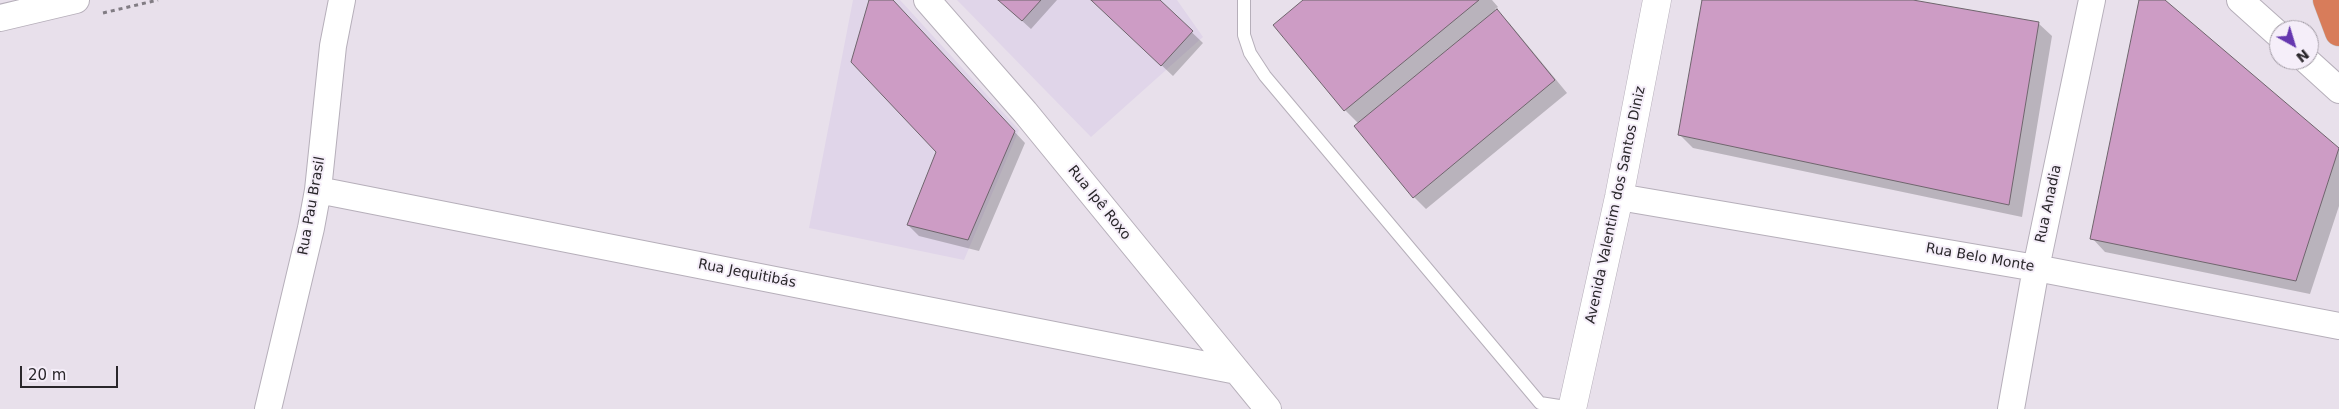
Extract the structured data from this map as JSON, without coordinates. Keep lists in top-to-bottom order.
{
  "streets": {
    "street": [
      "Rua Ipê Roxo",
      "Rua Anadia",
      "Avenida Valentim dos Santos Diniz",
      "Rua Pau Brasil",
      "Rua Belo Monte",
      "Rua Jequitibás"
    ]
  },
  "crossings": [
    ["Rua Ipê Roxo", "Rua Jequitibás"],
    ["Rua Anadia", "Rua Belo Monte"],
    ["Avenida Valentim dos Santos Diniz", "Rua Belo Monte"],
    ["Rua Pau Brasil", "Rua Jequitibás"]
  ],
  "scale_bar": "20 m",
  "north": "bottom right"
}
